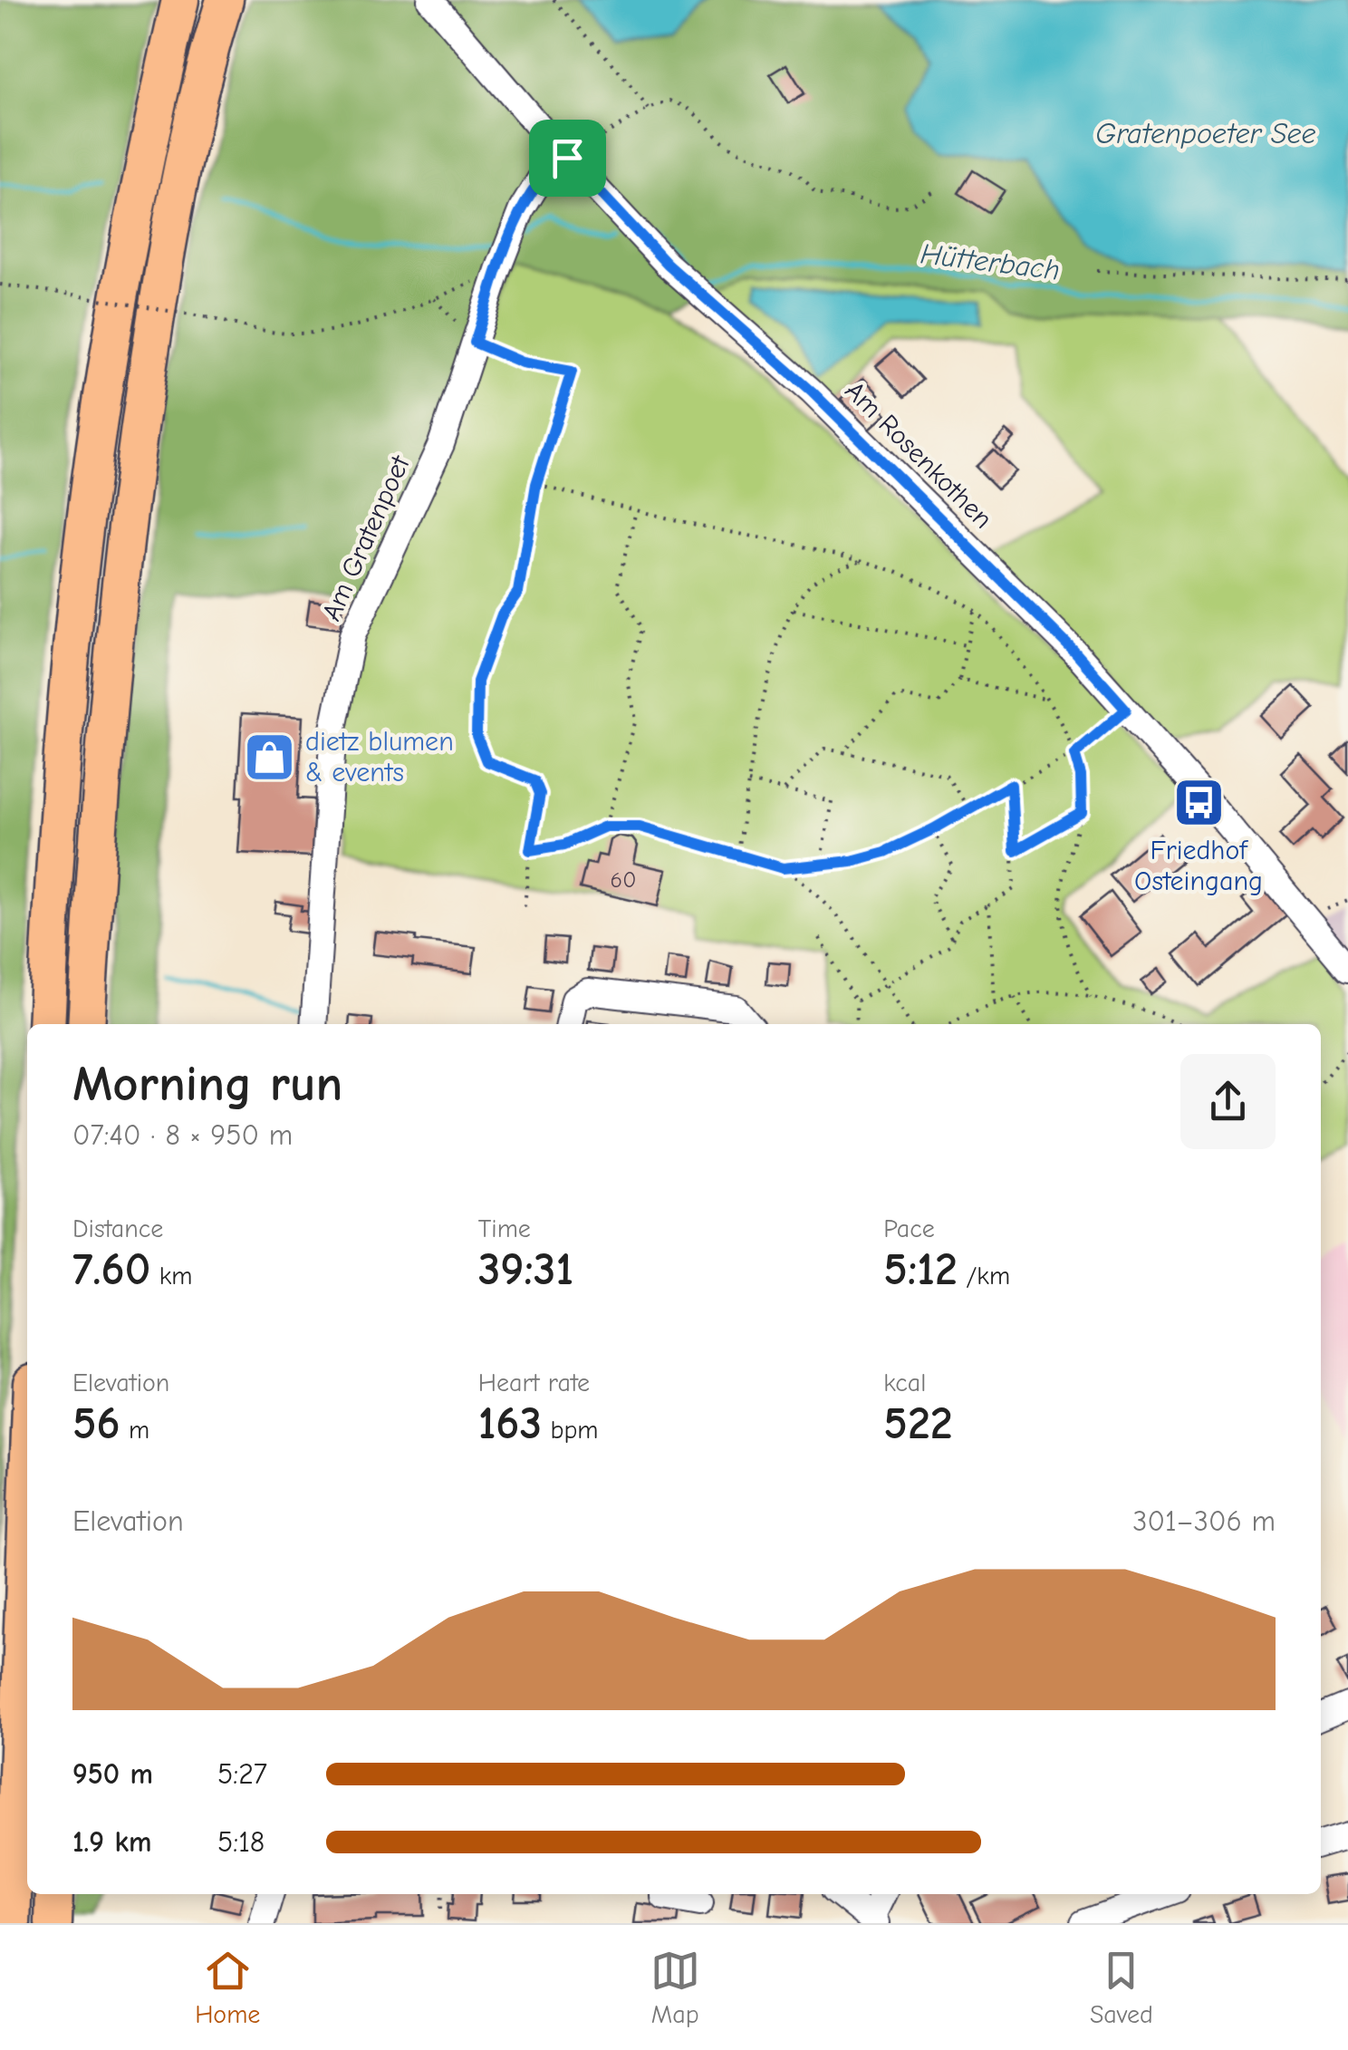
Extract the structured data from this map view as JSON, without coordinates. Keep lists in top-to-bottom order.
{
  "streets": {
    "street": ["Am Rosenkothen", "Am Gratenpoet"]
  },
  "crossings": [
    ["Am Rosenkothen", "Am Gratenpoet"]
  ],
  "water": ["Gratenpoeter See", "Hütterbach"],
  "places": {
    "shop": ["dietz blumen & events"],
    "bus stop": ["Friedhof Osteingang"]
  },
  "house_numbers": ["60"],
  "page": {
    "heading": ["Morning run", "07:40 · 8 × 950 m"],
    "stats": [
      ["Distance", "7.60 km"],
      ["Time", "39:31"],
      ["Pace", "5:12 /km"],
      ["Elevation", "56 m"],
      ["Heart rate", "163 bpm"],
      ["kcal", "522"]
    ],
    "chart": ["Elevation", "301–306 m"],
    "list": [
      {
        "name": "950 m",
        "note": "5:27"
      },
      {
        "name": "1.9 km",
        "note": "5:18"
      }
    ],
    "tabs": ["Home", "Map", "Saved"]
  }
}
